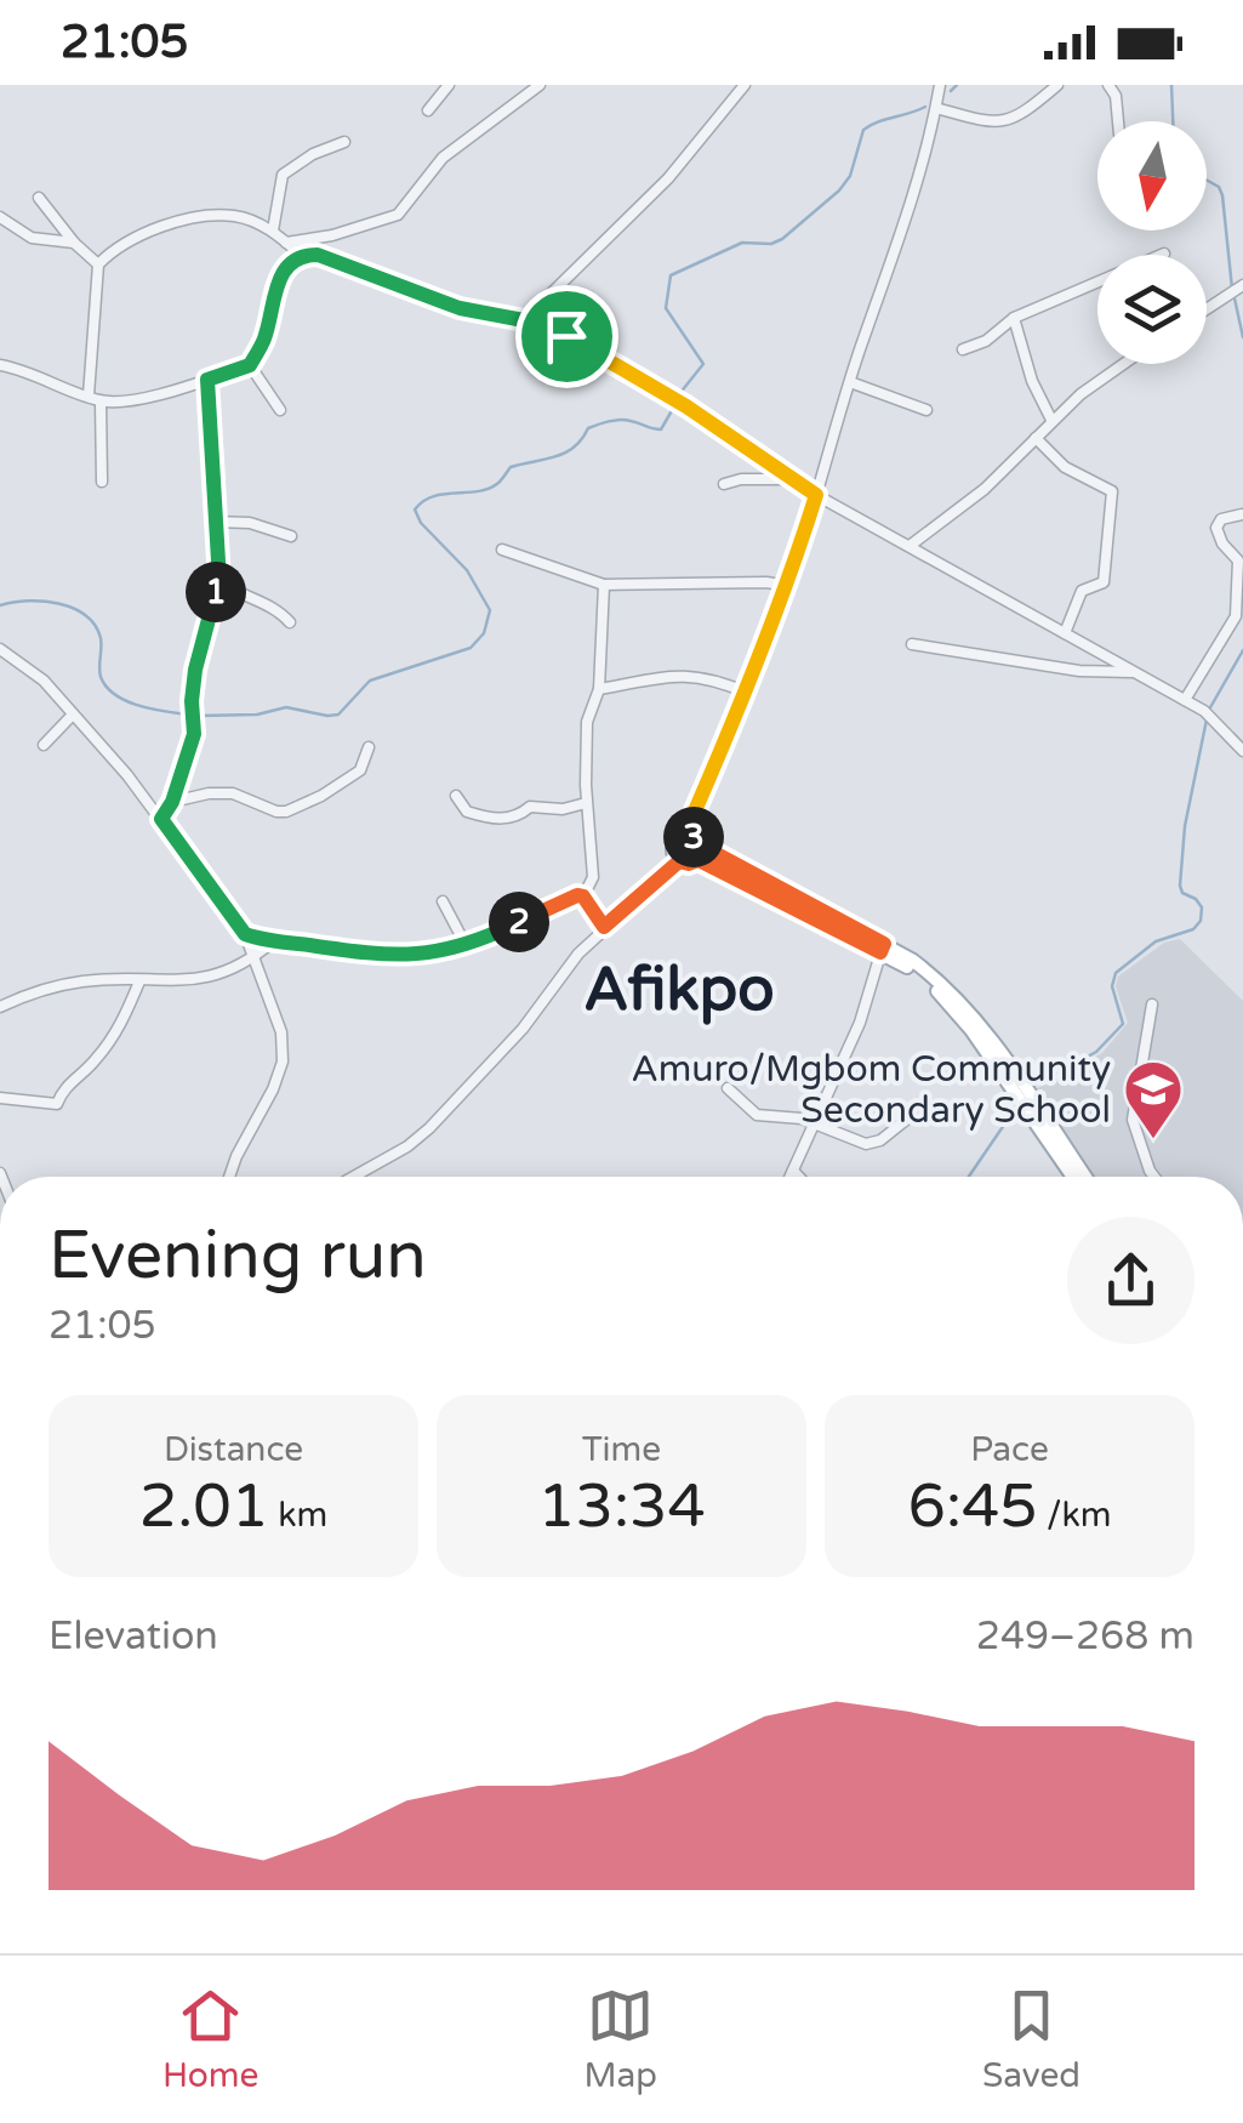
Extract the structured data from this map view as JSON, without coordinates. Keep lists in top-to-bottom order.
{
  "districts": ["Afikpo"],
  "places": {
    "school or university": ["Amuro/Mgbom Community Secondary School"]
  },
  "north": "bottom",
  "page": {
    "status": "21:05",
    "pins": ["1", "3", "2"],
    "heading": ["Evening run", "21:05"],
    "stats": [
      ["Distance", "2.01 km"],
      ["Time", "13:34"],
      ["Pace", "6:45 /km"]
    ],
    "chart": ["Elevation", "249–268 m"],
    "tabs": ["Home", "Map", "Saved"]
  }
}
